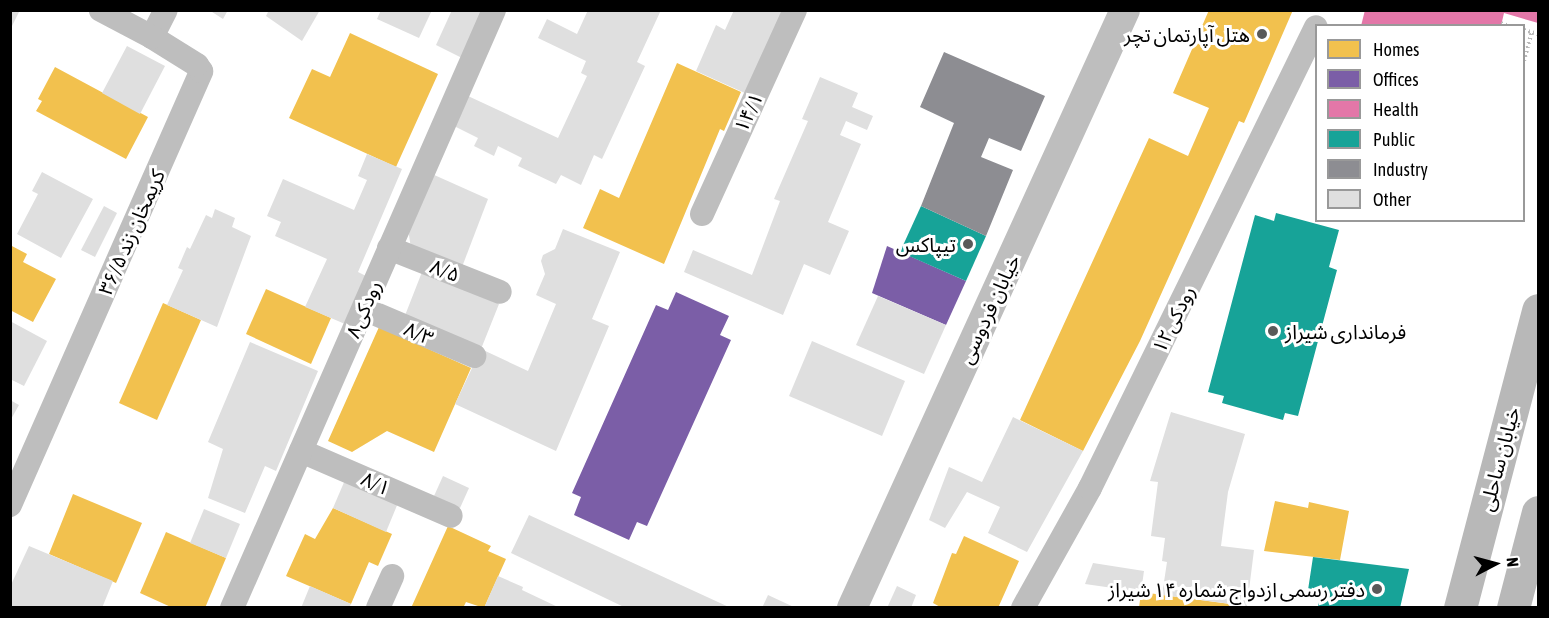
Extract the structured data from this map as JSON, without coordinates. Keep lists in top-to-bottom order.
{
  "streets": {
    "main road": ["خیابان ساحلی"],
    "street": [
      "۱۴/۱",
      "کریمخان زند ۳۶/۵",
      "۸/۵",
      "رودکی۸",
      "خیابان فردوسی",
      "رودکی۱۲",
      "۸/۳",
      "۸/۱"
    ]
  },
  "crossings": [
    ["۸/۵", "رودکی۸"],
    ["رودکی۸", "۸/۳"],
    ["رودکی۸", "۸/۱"]
  ],
  "places": [
    "هتل آپارتمان تچر",
    "تیپاکس",
    "فرمانداری شیراز",
    "دفتر رسمی ازدواج شماره ۱۴ شیراز"
  ],
  "legend": [
    "Homes",
    "Offices",
    "Health",
    "Public",
    "Industry",
    "Other"
  ],
  "north": "right"
}
